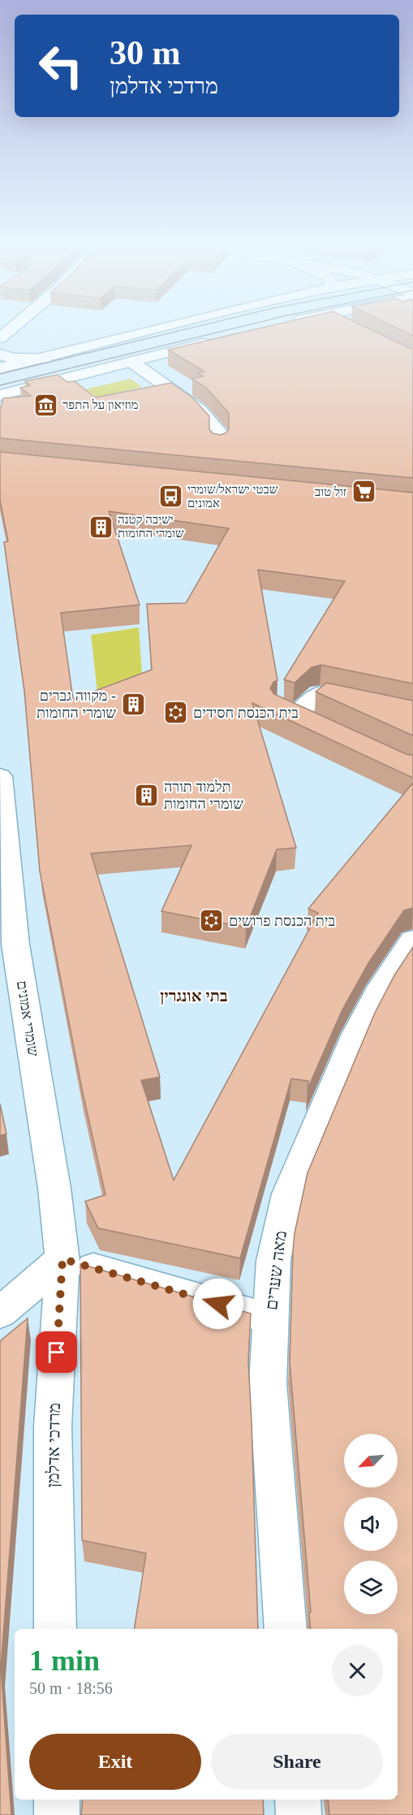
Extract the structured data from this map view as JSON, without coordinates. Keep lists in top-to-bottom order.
{
  "streets": {
    "main road": ["שומרי אמונים", "מאה שערים", "מרדכי אדלמן"]
  },
  "crossings": [
    ["שומרי אמונים", "מרדכי אדלמן"]
  ],
  "districts": ["בתי אונגרין"],
  "places": {
    "museum": ["מוזיאון על התפר"],
    "supermarket": ["זול טוב"],
    "bus stop": ["שבטי ישראל/שומרי אמונים"],
    "building": ["ישיבה קטנה שומרי החומות", "מקווה גברים - שומרי החומות", "תלמוד תורה שומרי החומות"],
    "synagogue": ["בית הכנסת חסידים", "בית הכנסת פרושים"]
  },
  "north": "bottom left",
  "page": {
    "turn": ["30 m", "מרדכי אדלמן"],
    "heading": ["1 min", "50 m · 18:56"],
    "buttons": ["Exit", "Share"]
  }
}
